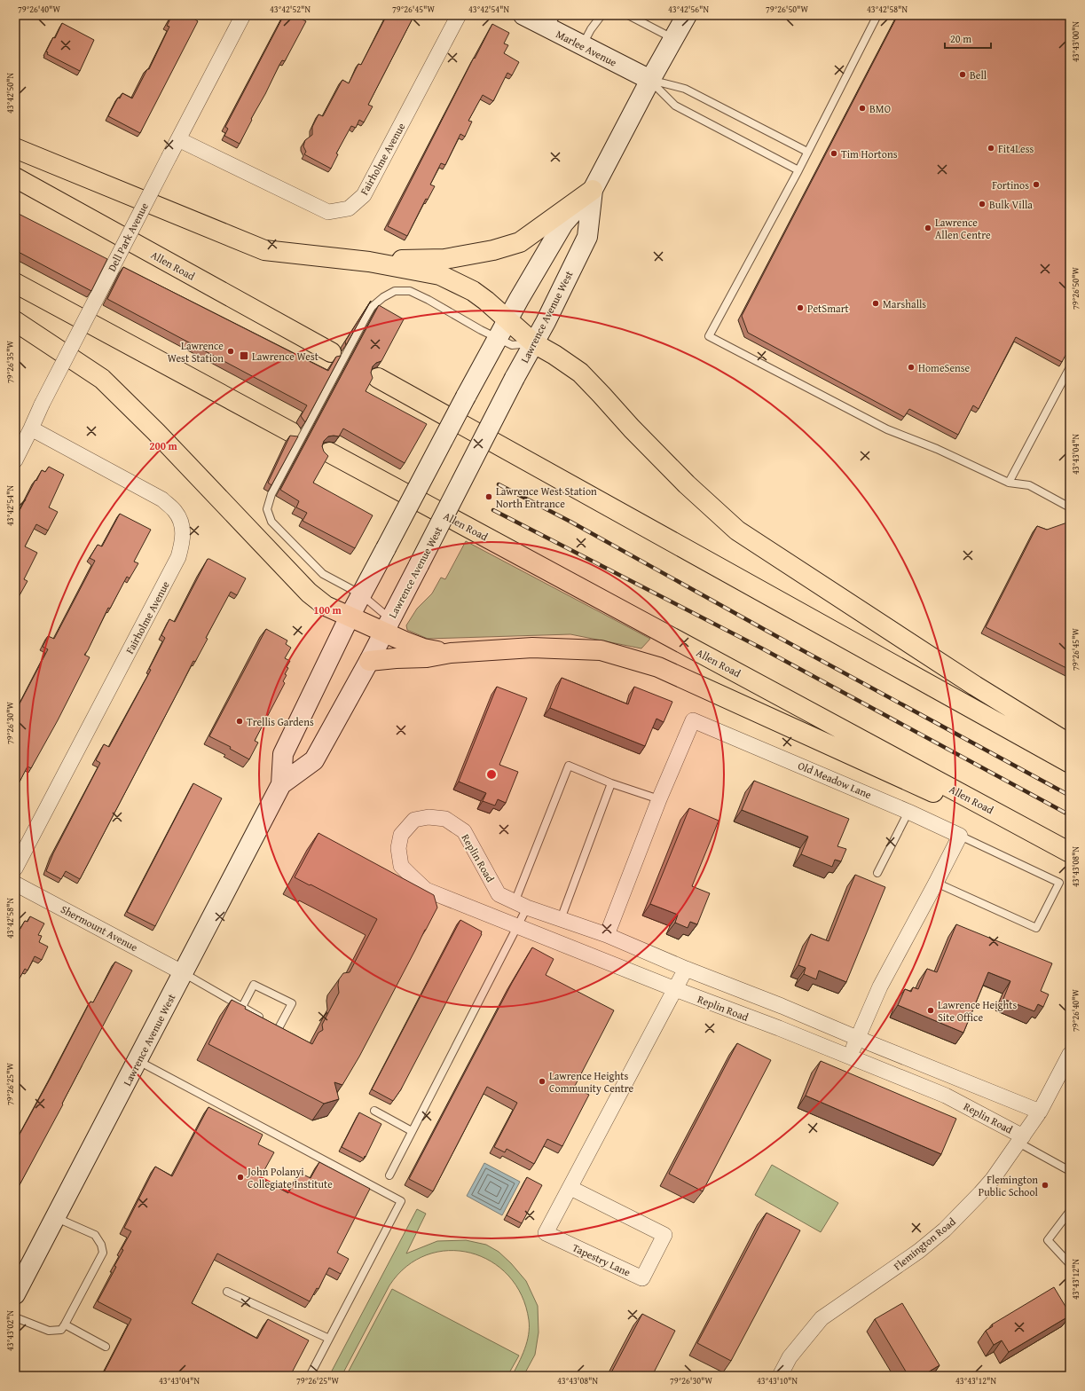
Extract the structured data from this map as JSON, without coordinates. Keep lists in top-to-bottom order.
{
  "streets": {
    "highway": ["Allen Road"],
    "main road": ["Marlee Avenue", "Lawrence Avenue West"],
    "street": [
      "Fairholme Avenue",
      "Dell Park Avenue",
      "Old Meadow Lane",
      "Replin Road",
      "Shermount Avenue",
      "Flemington Road",
      "Tapestry Lane"
    ]
  },
  "crossings": [
    ["Marlee Avenue", "Lawrence Avenue West"],
    ["Fairholme Avenue", "Dell Park Avenue"],
    ["Lawrence Avenue West", "Shermount Avenue"],
    ["Old Meadow Lane", "Replin Road"],
    ["Replin Road", "Flemington Road"],
    ["Replin Road", "Tapestry Lane"]
  ],
  "places": {
    "other": [
      "Bell",
      "BMO",
      "Fit4Less",
      "Tim Hortons",
      "Fortinos",
      "Bulk Villa",
      "Lawrence Allen Centre",
      "Marshalls",
      "PetSmart",
      "Lawrence West Station",
      "HomeSense",
      "Lawrence West Station North Entrance",
      "Trellis Gardens",
      "Lawrence Heights Site Office",
      "Lawrence Heights Community Centre",
      "John Polanyi Collegiate Institute",
      "Flemington Public School"
    ],
    "transit": ["Lawrence West"]
  },
  "scale_bar": "20 m",
  "coordinates": [
    "79°26'40\"W",
    "43°42'52\"N",
    "79°26'45\"W",
    "43°42'54\"N",
    "43°42'56\"N",
    "79°26'50\"W",
    "43°42'58\"N",
    "43°43'00\"N",
    "43°42'50\"N",
    "79°26'35\"W",
    "43°43'04\"N",
    "79°26'30\"W",
    "43°43'08\"N",
    "79°26'25\"W",
    "43°43'12\"N",
    "43°43'02\"N",
    "43°43'10\"N"
  ],
  "rings": ["200 m", "100 m"]
}
